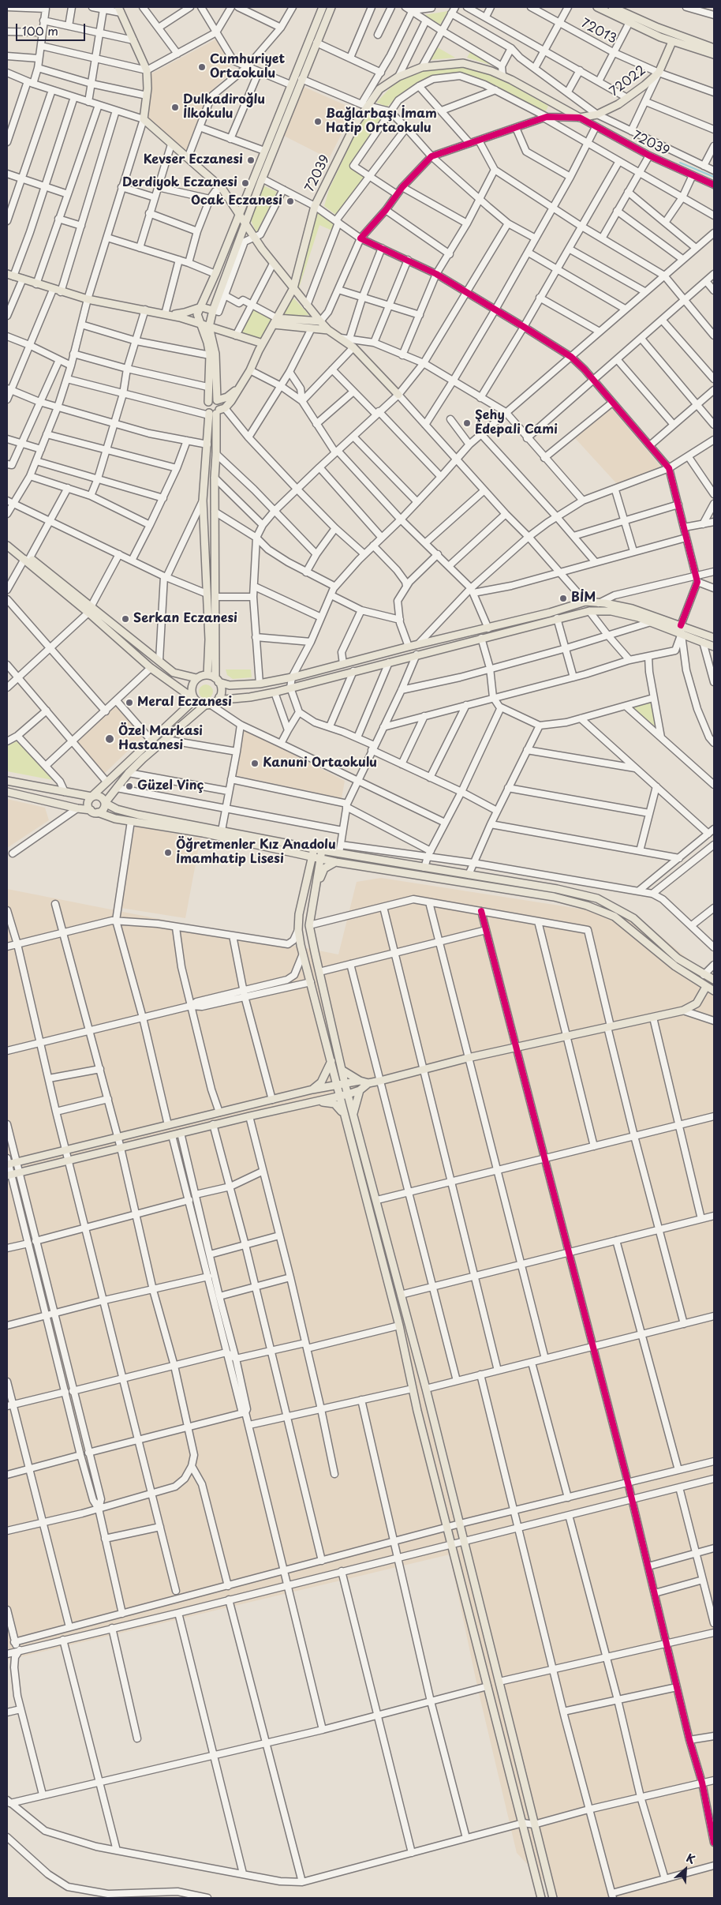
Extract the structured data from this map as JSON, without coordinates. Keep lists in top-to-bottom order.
{
  "streets": {
    "main road": ["72022", "72039"],
    "street": ["72013"]
  },
  "crossings": [
    ["72013", "72022"],
    ["72022", "72039"]
  ],
  "places": [
    "Cumhuriyet Ortaokulu",
    "Dulkadiroğlu İlkokulu",
    "Bağlarbaşı İmam Hatip Ortaokulu",
    "Kevser Eczanesi",
    "Derdiyok Eczanesi",
    "Ocak Eczanesi",
    "Şehy Edepali Cami",
    "BİM",
    "Serkan Eczanesi",
    "Meral Eczanesi",
    "Özel Markasi Hastanesi",
    "Kanuni Ortaokulu",
    "Güzel Vinç",
    "Öğretmenler Kız Anadolu İmamhatip Lisesi"
  ],
  "scale_bar": "100 m",
  "north": "top right"
}
